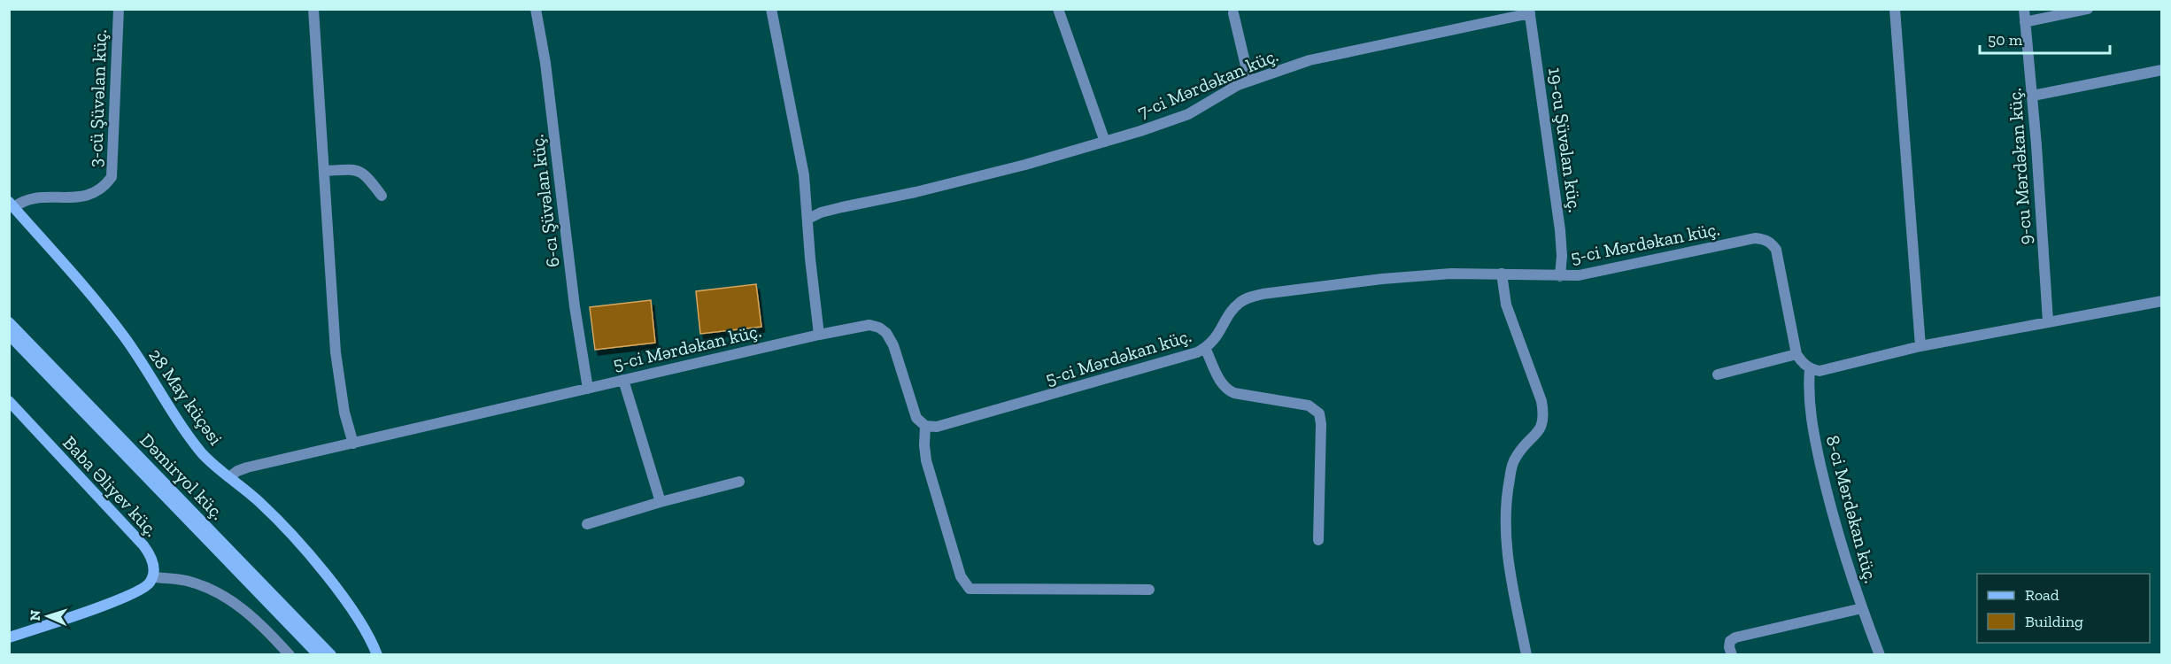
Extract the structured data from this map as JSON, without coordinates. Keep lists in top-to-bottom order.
{
  "streets": {
    "street": [
      "7-ci Mərdəkan küç.",
      "3-cü Şüvəlan küç.",
      "19-cu Şüvəlan küç.",
      "9-cu Mərdəkan küç.",
      "6-cı Şüvəlan küç.",
      "5-ci Mərdəkan küç.",
      "28 May küçəsi",
      "Dəmiryol küç.",
      "Baba Əliyev küç.",
      "8-ci Mərdəkan küç."
    ]
  },
  "crossings": [
    ["7-ci Mərdəkan küç.", "19-cu Şüvəlan küç."],
    ["3-cü Şüvəlan küç.", "28 May küçəsi"],
    ["19-cu Şüvəlan küç.", "5-ci Mərdəkan küç."],
    ["6-cı Şüvəlan küç.", "5-ci Mərdəkan küç."],
    ["5-ci Mərdəkan küç.", "28 May küçəsi"]
  ],
  "legend": ["Road", "Building"],
  "scale_bar": "50 m",
  "north": "left"
}
